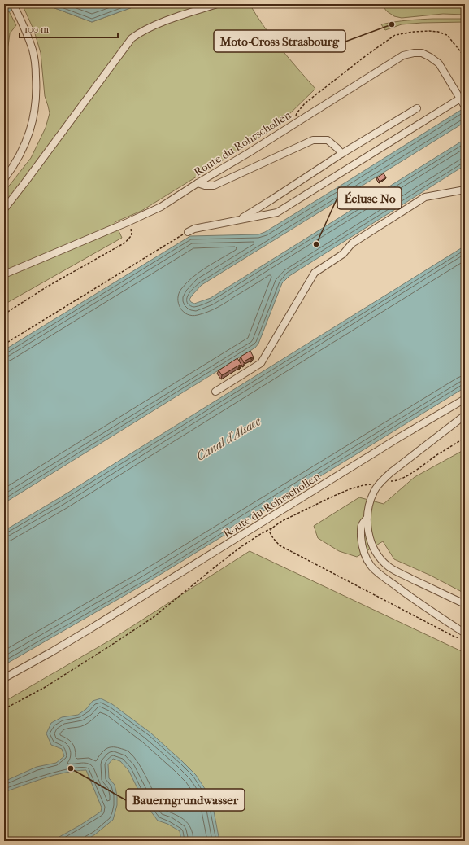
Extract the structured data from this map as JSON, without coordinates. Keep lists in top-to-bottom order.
{
  "streets": {
    "street": ["Route du Rohrschollen"]
  },
  "water": ["Canal d'Alsace"],
  "places": ["Moto-Cross Strasbourg", "Écluse No", "Bauerngrundwasser"],
  "scale_bar": "100 m"
}
